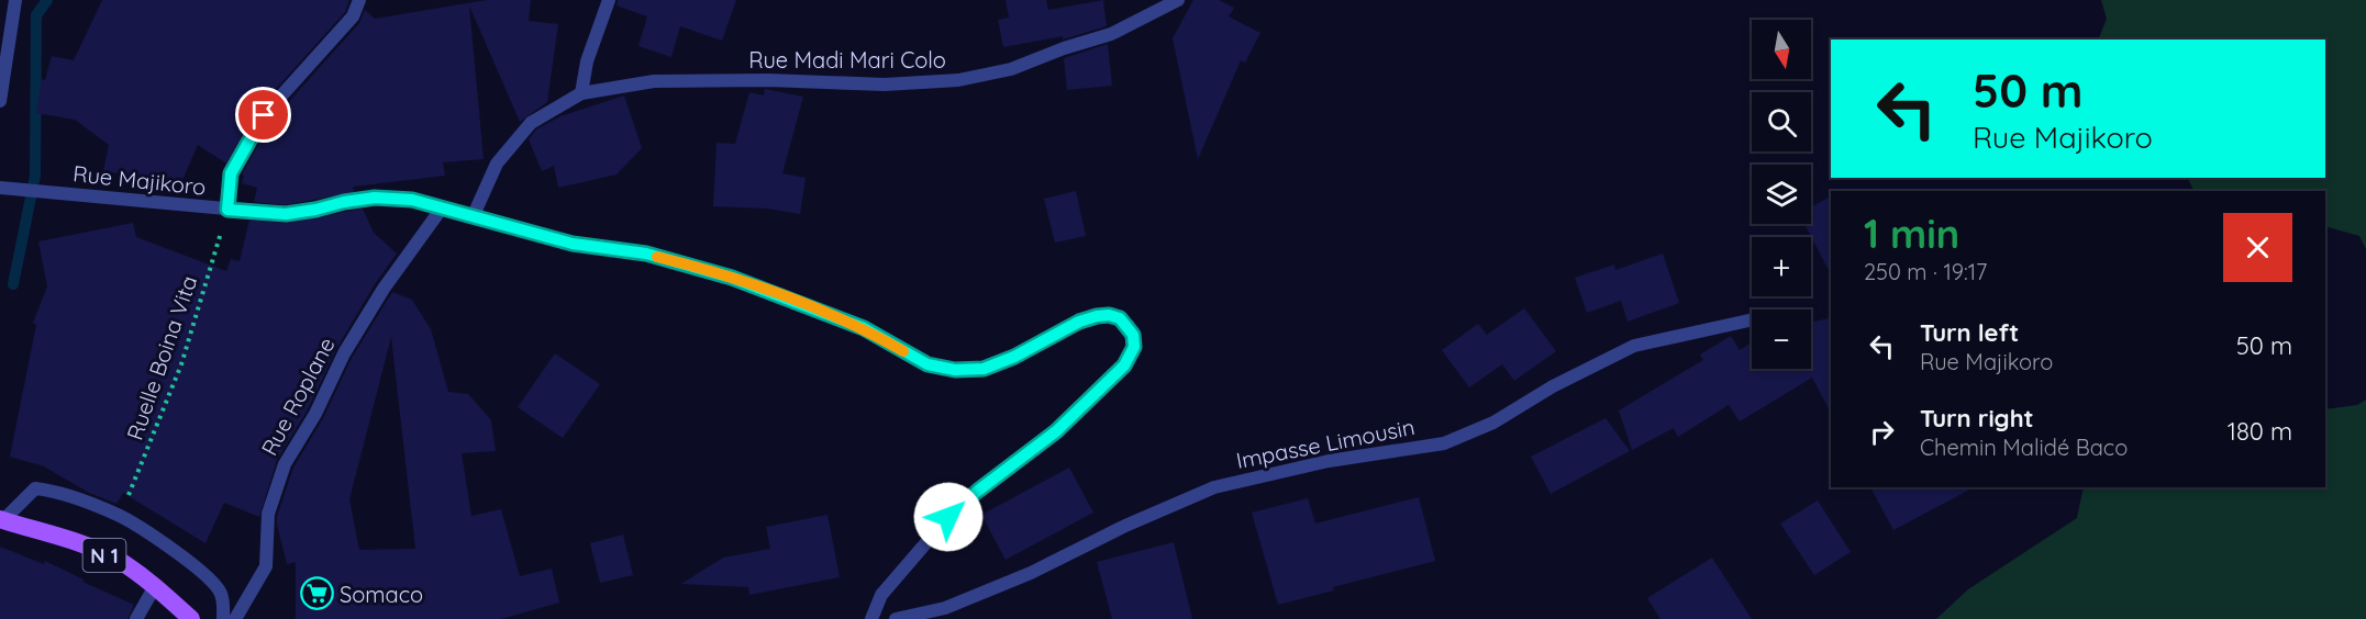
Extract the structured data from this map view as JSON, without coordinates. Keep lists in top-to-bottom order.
{
  "streets": {
    "main road": ["N 1"],
    "street": [
      "Rue Madi Mari Colo",
      "Rue Majikoro",
      "Rue Roplane",
      "Impasse Limousin"
    ],
    "path": ["Ruelle Boina Vita"]
  },
  "crossings": [
    ["Rue Majikoro", "Ruelle Boina Vita"],
    ["Rue Majikoro", "Rue Roplane"]
  ],
  "places": {
    "supermarket": ["Somaco"]
  },
  "north": "bottom",
  "page": {
    "map_buttons": ["+", "−"],
    "turn": ["50 m", "Rue Majikoro"],
    "heading": ["1 min", "250 m · 19:17"],
    "list": [
      {
        "name": "Turn left",
        "note": "Rue Majikoro",
        "value": "50 m"
      },
      {
        "name": "Turn right",
        "note": "Chemin Malidé Baco",
        "value": "180 m"
      }
    ]
  }
}
